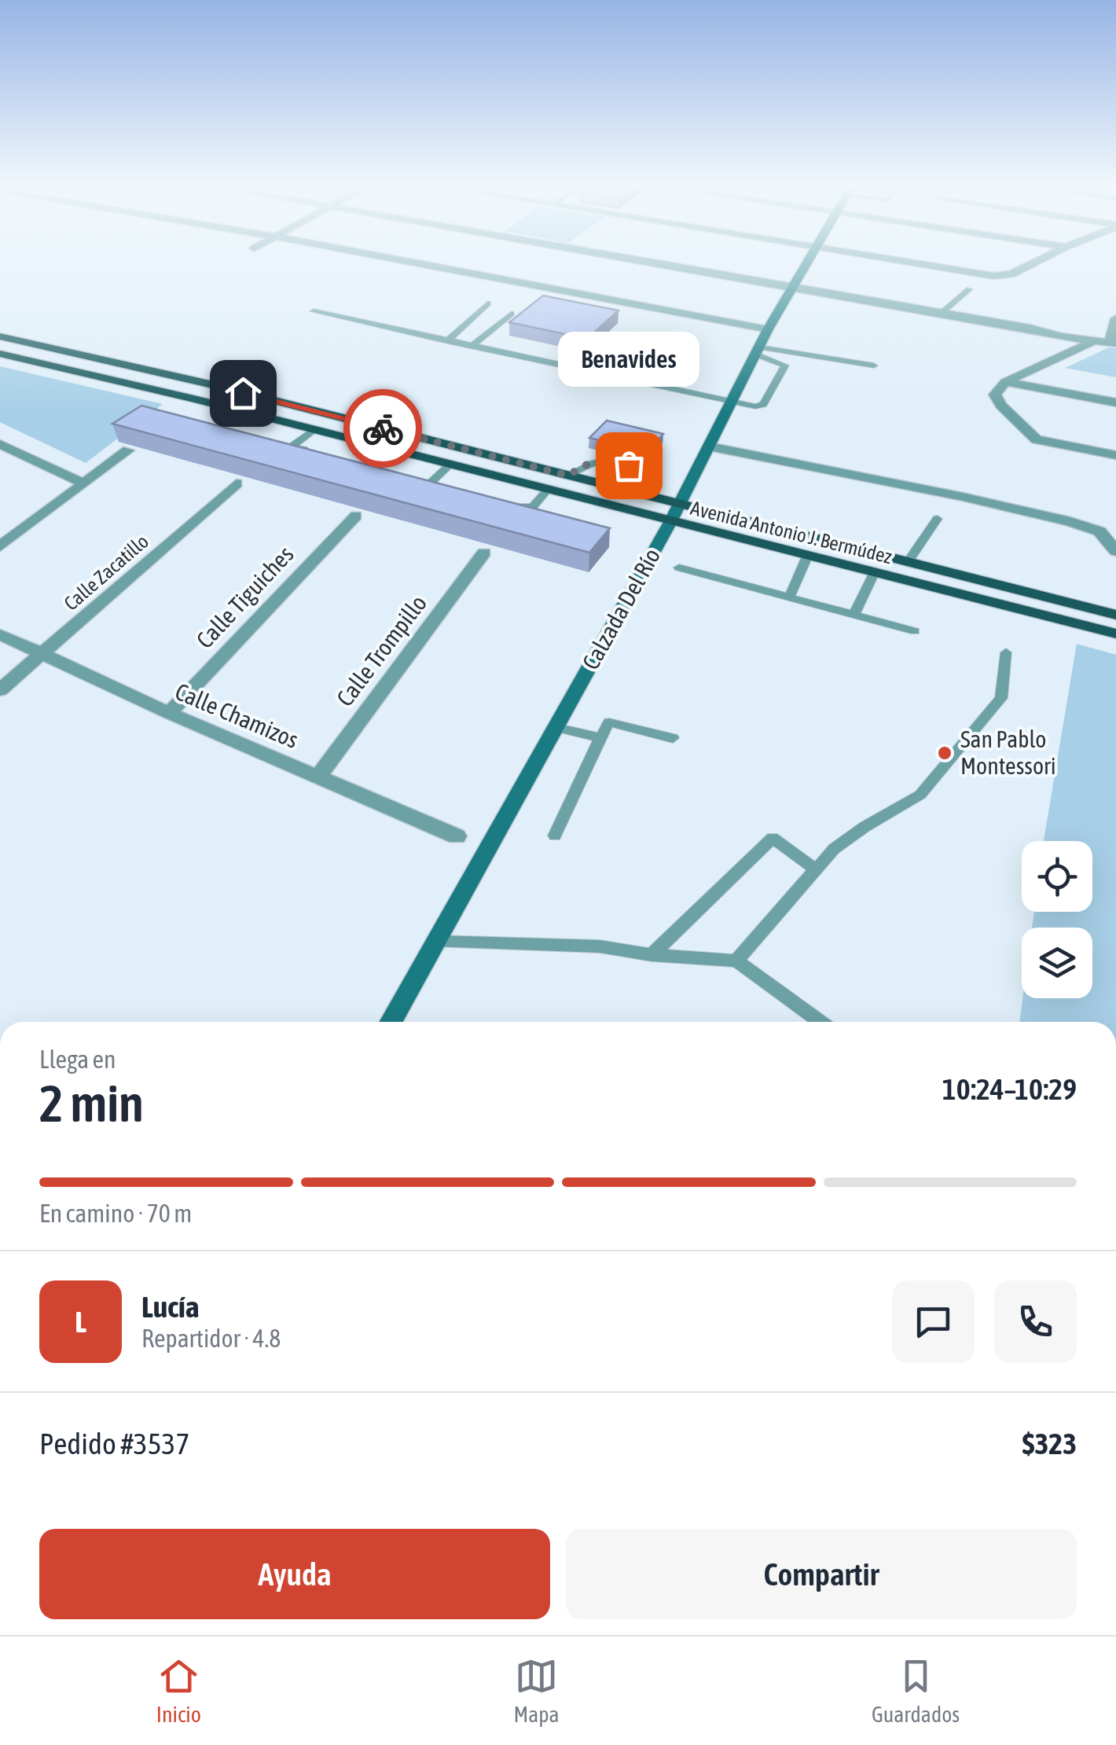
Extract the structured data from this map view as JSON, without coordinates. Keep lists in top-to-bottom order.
{
  "streets": {
    "main road": ["Avenida Antonio J. Bermúdez"],
    "street": [
      "Calle Zacatillo",
      "Calle Tiguiches",
      "Calzada Del Río",
      "Calle Trompillo",
      "Calle Chamizos"
    ]
  },
  "crossings": [
    ["Avenida Antonio J. Bermúdez", "Calzada Del Río"],
    ["Calle Zacatillo", "Calle Chamizos"],
    ["Calle Tiguiches", "Calle Chamizos"],
    ["Calle Trompillo", "Calle Chamizos"]
  ],
  "places": ["Benavides", "San Pablo Montessori"],
  "page": {
    "bubble": "Benavides",
    "heading": ["2 min", "Llega en", "10:24–10:29"],
    "panel": [
      "Lucía",
      "Repartidor · 4.8",
      "Pedido #3537",
      "$323"
    ],
    "bar": "En camino · 70 m",
    "round": "L",
    "buttons": ["Ayuda", "Compartir"],
    "tabs": ["Inicio", "Mapa", "Guardados"]
  }
}
